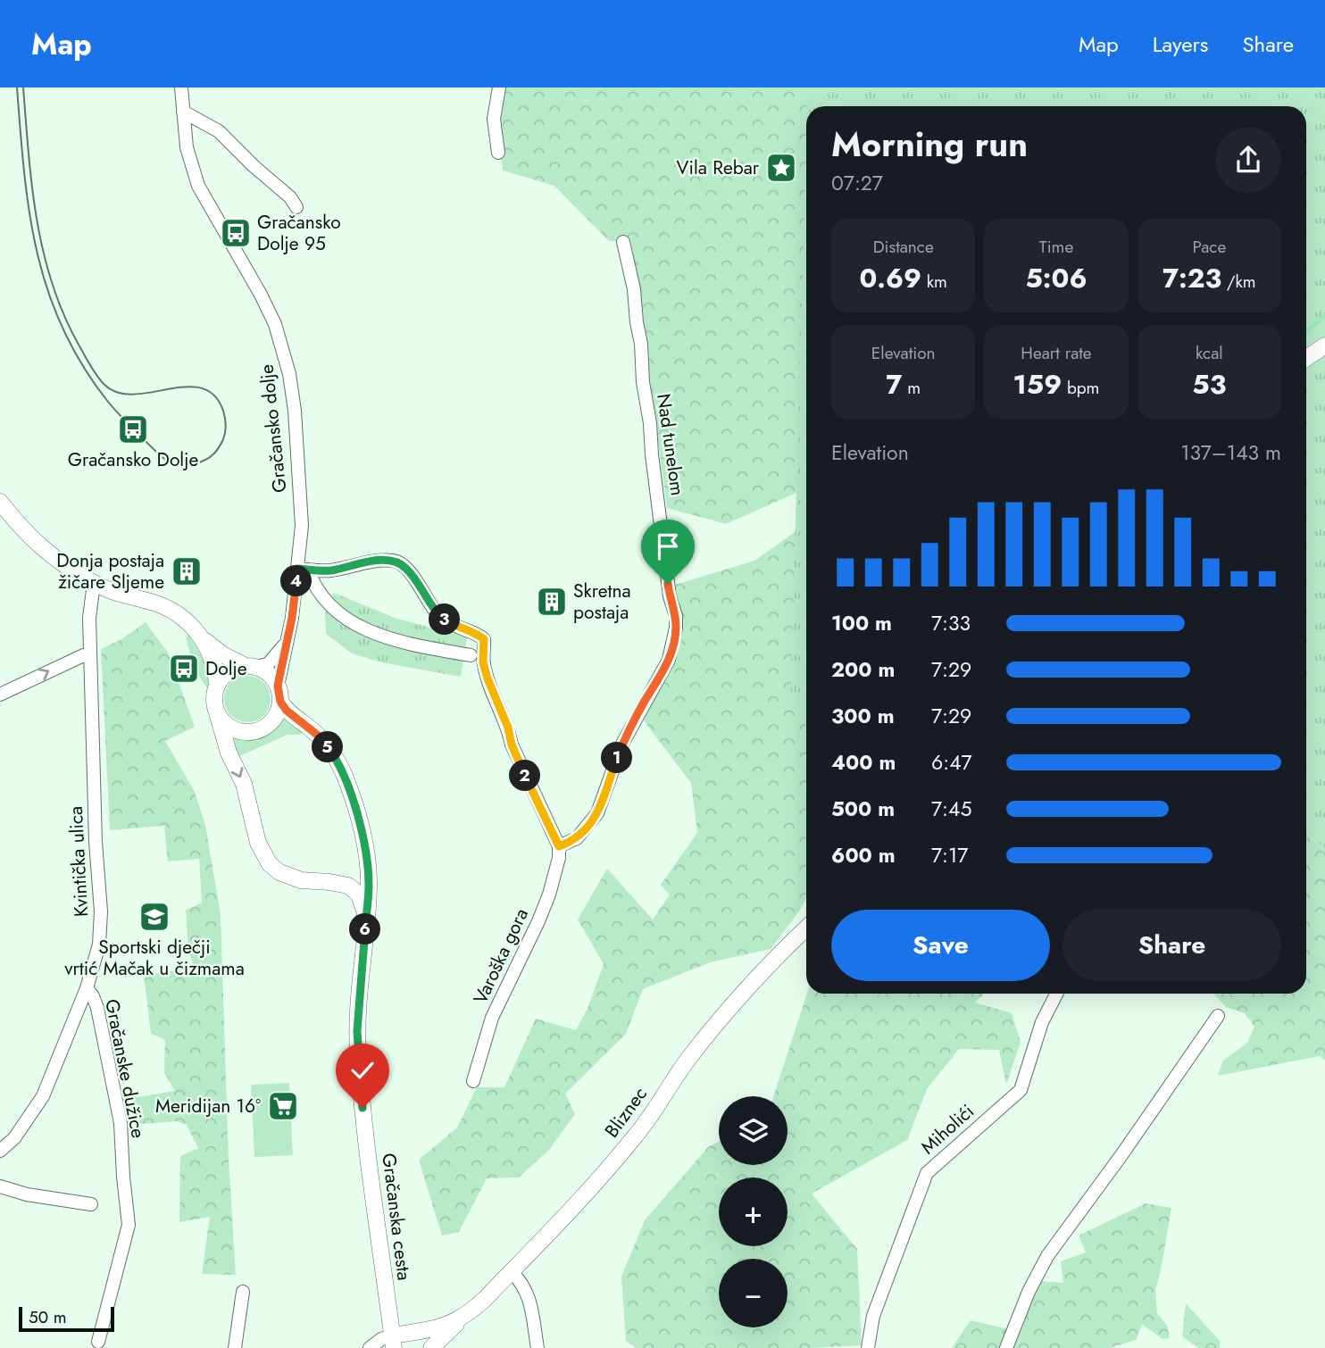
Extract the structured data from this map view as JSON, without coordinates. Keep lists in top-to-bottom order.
{
  "streets": {
    "main road": ["Bliznec", "Gračanska cesta"],
    "street": [
      "Gračansko dolje",
      "Nad tunelom",
      "Kvintička ulica",
      "Varoška gora",
      "Gračanske dužice",
      "Miholići"
    ]
  },
  "crossings": [
    ["Gračansko dolje", "Gračanska cesta"],
    ["Nad tunelom", "Varoška gora"],
    ["Kvintička ulica", "Gračanske dužice"],
    ["Bliznec", "Gračanska cesta"]
  ],
  "places": {
    "place": ["Vila Rebar"],
    "bus stop": ["Gračansko Dolje 95", "Gračansko Dolje", "Dolje"],
    "building": ["Donja postaja žičare Sljeme", "Skretna postaja"],
    "school or university": ["Sportski dječji vrtić Mačak u čizmama"],
    "supermarket": ["Meridijan 16°"]
  },
  "scale_bar": "50 m",
  "page": {
    "header": "Map",
    "nav": ["Map", "Layers", "Share"],
    "heading": ["Morning run", "07:27"],
    "stats": [
      ["Distance", "0.69 km"],
      ["Time", "5:06"],
      ["Pace", "7:23 /km"],
      ["Elevation", "7 m"],
      ["Heart rate", "159 bpm"],
      ["kcal", "53"]
    ],
    "chart": ["Elevation", "137–143 m"],
    "pins": [
      "4",
      "3",
      "5",
      "1",
      "2",
      "6"
    ],
    "list": [
      {
        "name": "100 m",
        "note": "7:33"
      },
      {
        "name": "200 m",
        "note": "7:29"
      },
      {
        "name": "300 m",
        "note": "7:29"
      },
      {
        "name": "400 m",
        "note": "6:47"
      },
      {
        "name": "500 m",
        "note": "7:45"
      },
      {
        "name": "600 m",
        "note": "7:17"
      }
    ],
    "buttons": ["Save", "Share"],
    "map_buttons": ["+", "−"],
    "scale": "50 m"
  }
}
